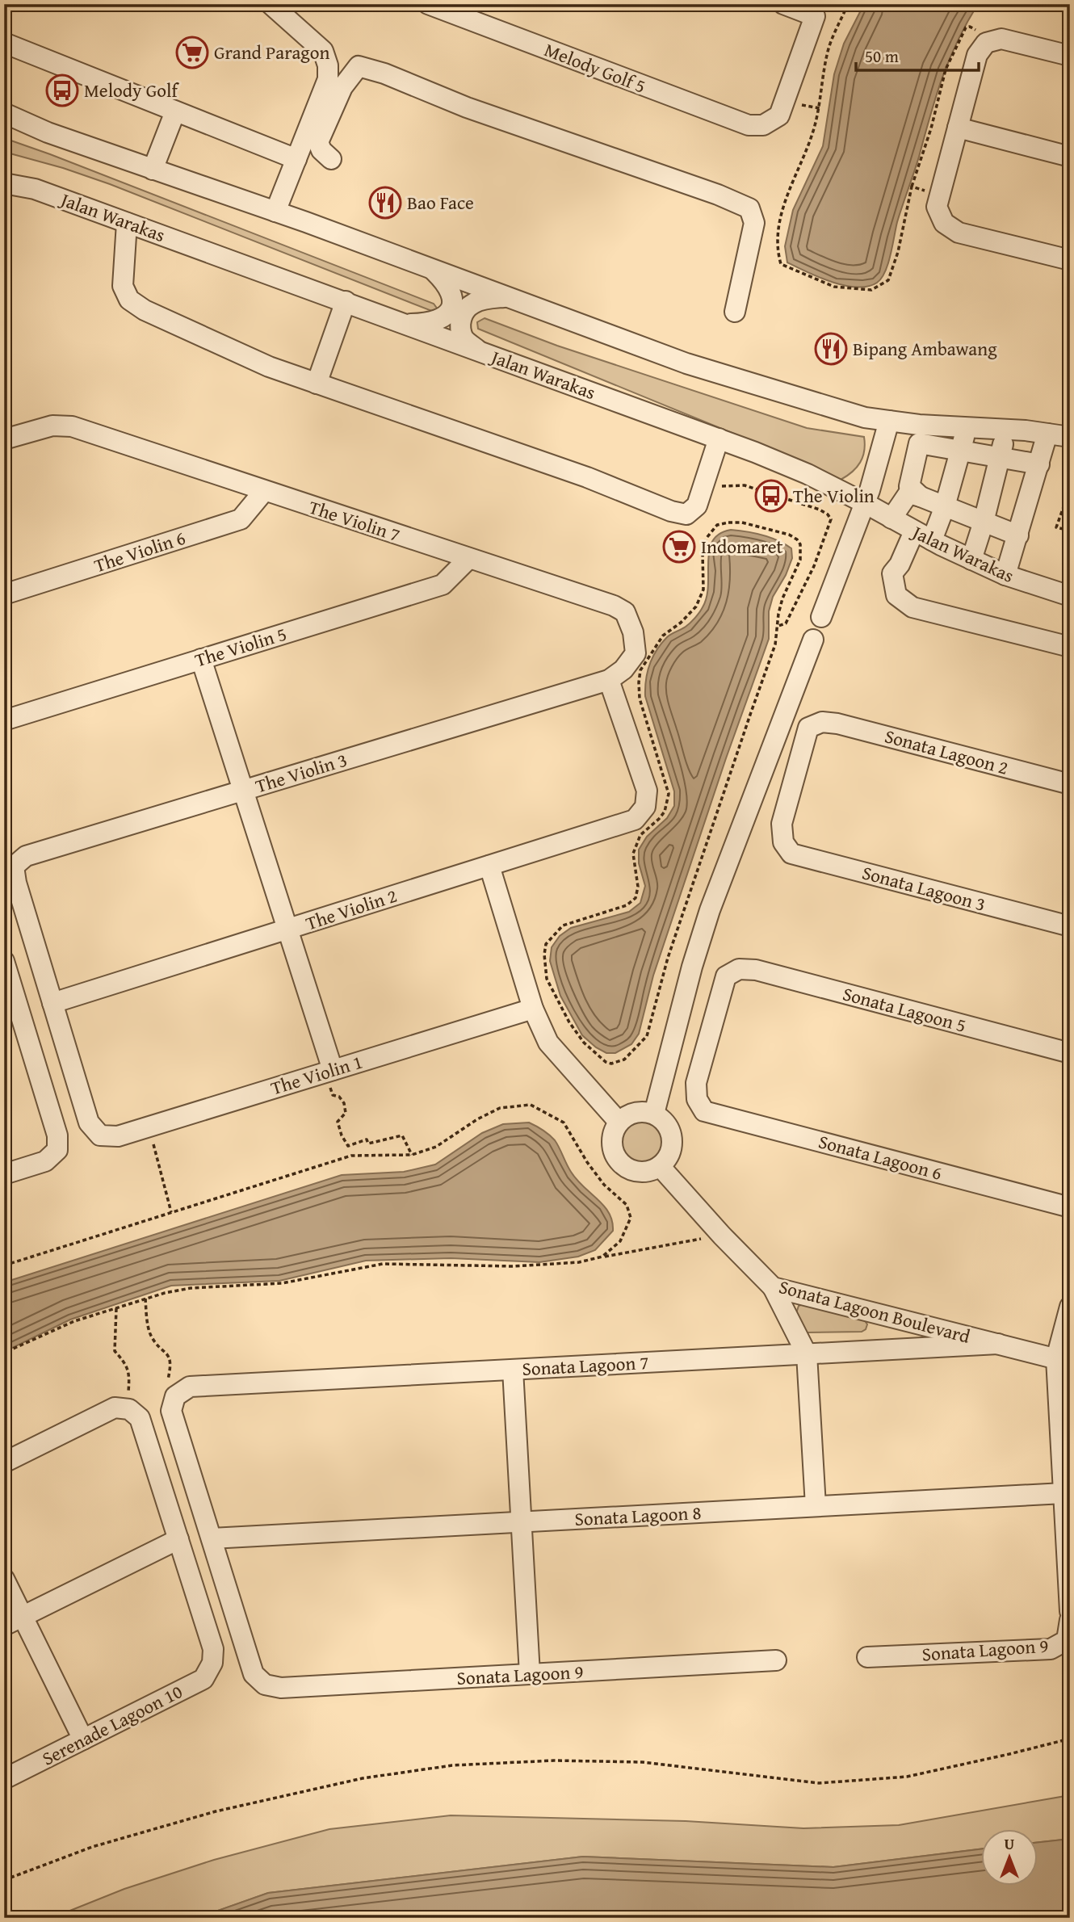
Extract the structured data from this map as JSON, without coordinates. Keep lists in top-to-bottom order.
{
  "streets": {
    "street": [
      "Melody Golf 5",
      "Jalan Warakas",
      "The Violin 7",
      "The Violin 6",
      "The Violin 5",
      "Sonata Lagoon 2",
      "The Violin 3",
      "Sonata Lagoon 3",
      "The Violin 2",
      "Sonata Lagoon 5",
      "The Violin 1",
      "Sonata Lagoon 6",
      "Sonata Lagoon Boulevard",
      "Sonata Lagoon 7",
      "Sonata Lagoon 8",
      "Sonata Lagoon 9",
      "Serenade Lagoon 10"
    ]
  },
  "crossings": [
    ["The Violin 7", "The Violin 6"],
    ["The Violin 7", "The Violin 5"],
    ["The Violin 7", "The Violin 3"],
    ["The Violin 7", "The Violin 2"],
    ["Sonata Lagoon 2", "Sonata Lagoon 3"],
    ["The Violin 3", "The Violin 2"],
    ["The Violin 3", "The Violin 1"],
    ["The Violin 2", "The Violin 1"],
    ["Sonata Lagoon 5", "Sonata Lagoon 6"],
    ["Sonata Lagoon Boulevard", "Sonata Lagoon 7"],
    ["Sonata Lagoon 8", "Sonata Lagoon 9"]
  ],
  "places": {
    "supermarket": ["Grand Paragon", "Indomaret"],
    "bus stop": ["Melody Golf", "The Violin"],
    "restaurant": ["Bao Face", "Bipang Ambawang"]
  },
  "scale_bar": "50 m",
  "north": "top"
}
